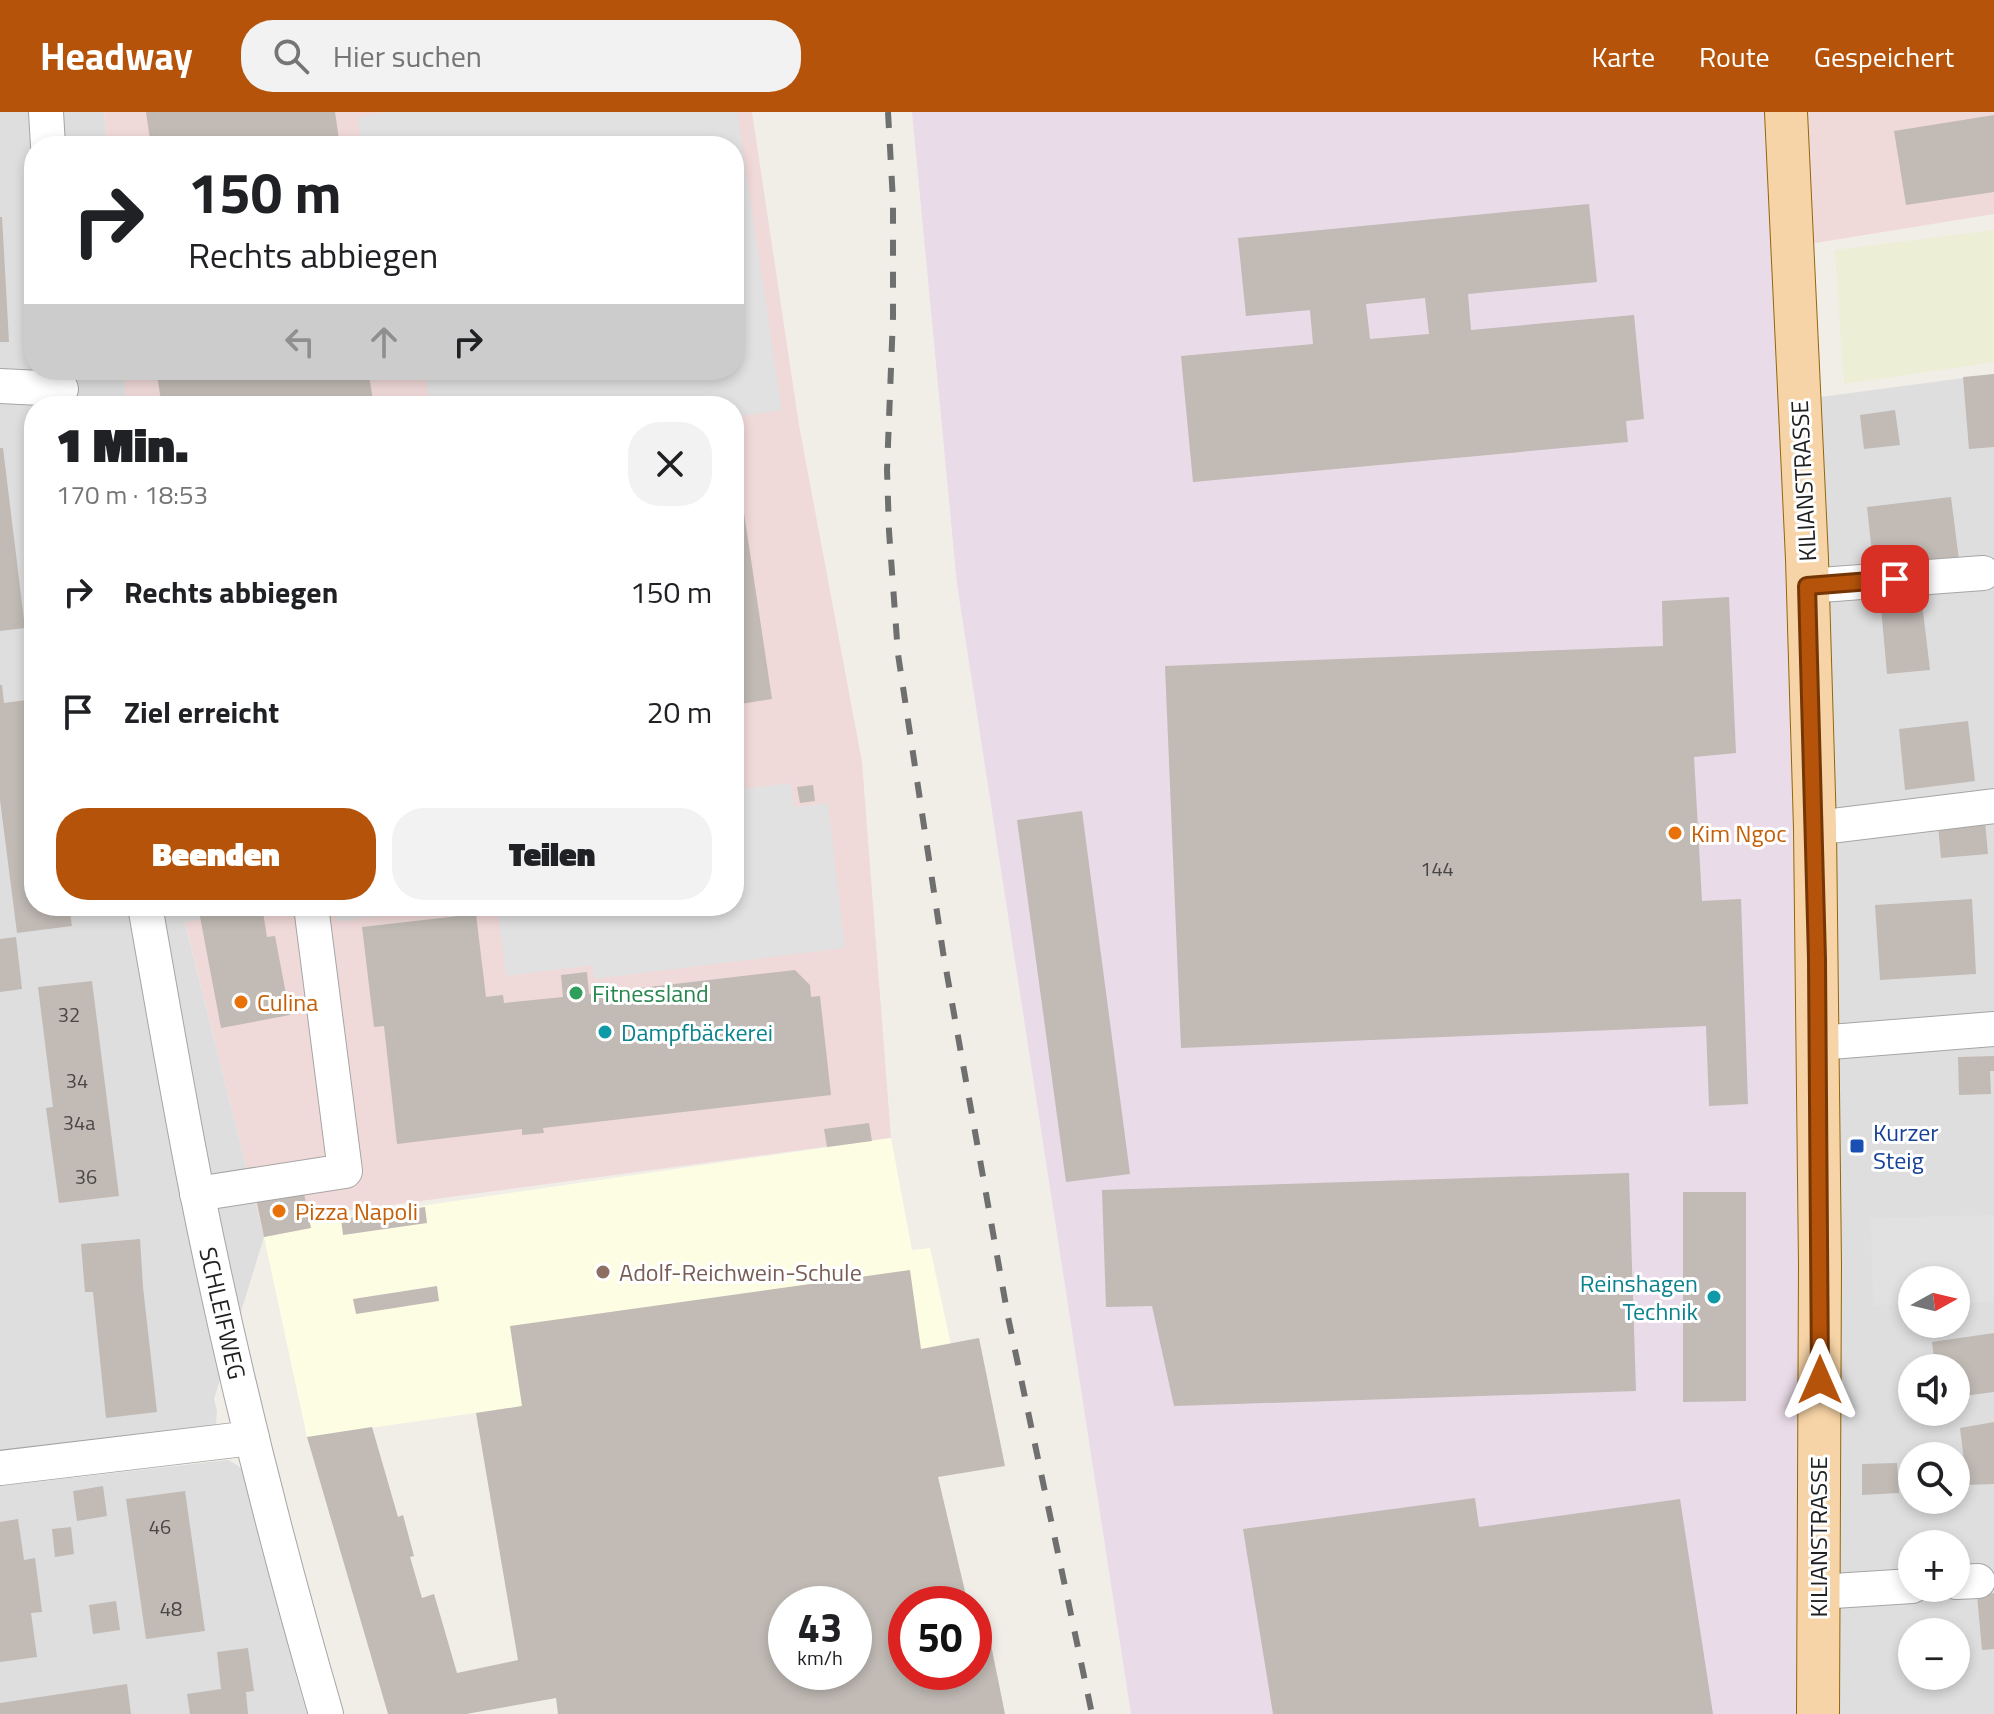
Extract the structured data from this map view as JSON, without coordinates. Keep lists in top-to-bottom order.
{
  "streets": {
    "main road": ["KILIANSTRASSE"],
    "street": ["SCHLEIFWEG"]
  },
  "places": {
    "other": [
      "Kim Ngoc",
      "Fitnessland",
      "Culina",
      "Dampfbäckerei",
      "Pizza Napoli",
      "Adolf-Reichwein-Schule",
      "Reinshagen Technik"
    ],
    "transit": ["Kurzer Steig"]
  },
  "house_numbers": [
    "144",
    "32",
    "34",
    "34a",
    "36",
    "46",
    "48"
  ],
  "north": "right",
  "page": {
    "header": "Headway",
    "search": "Hier suchen",
    "nav": ["Karte", "Route", "Gespeichert"],
    "turn": ["150 m", "Rechts abbiegen"],
    "heading": ["1 Min.", "170 m · 18:53"],
    "list": [
      {
        "name": "Rechts abbiegen",
        "value": "150 m"
      },
      {
        "name": "Ziel erreicht",
        "value": "20 m"
      }
    ],
    "buttons": ["Beenden", "Teilen"],
    "map_buttons": ["+", "−"],
    "speed": "43 km/h",
    "limit": "50"
  }
}
